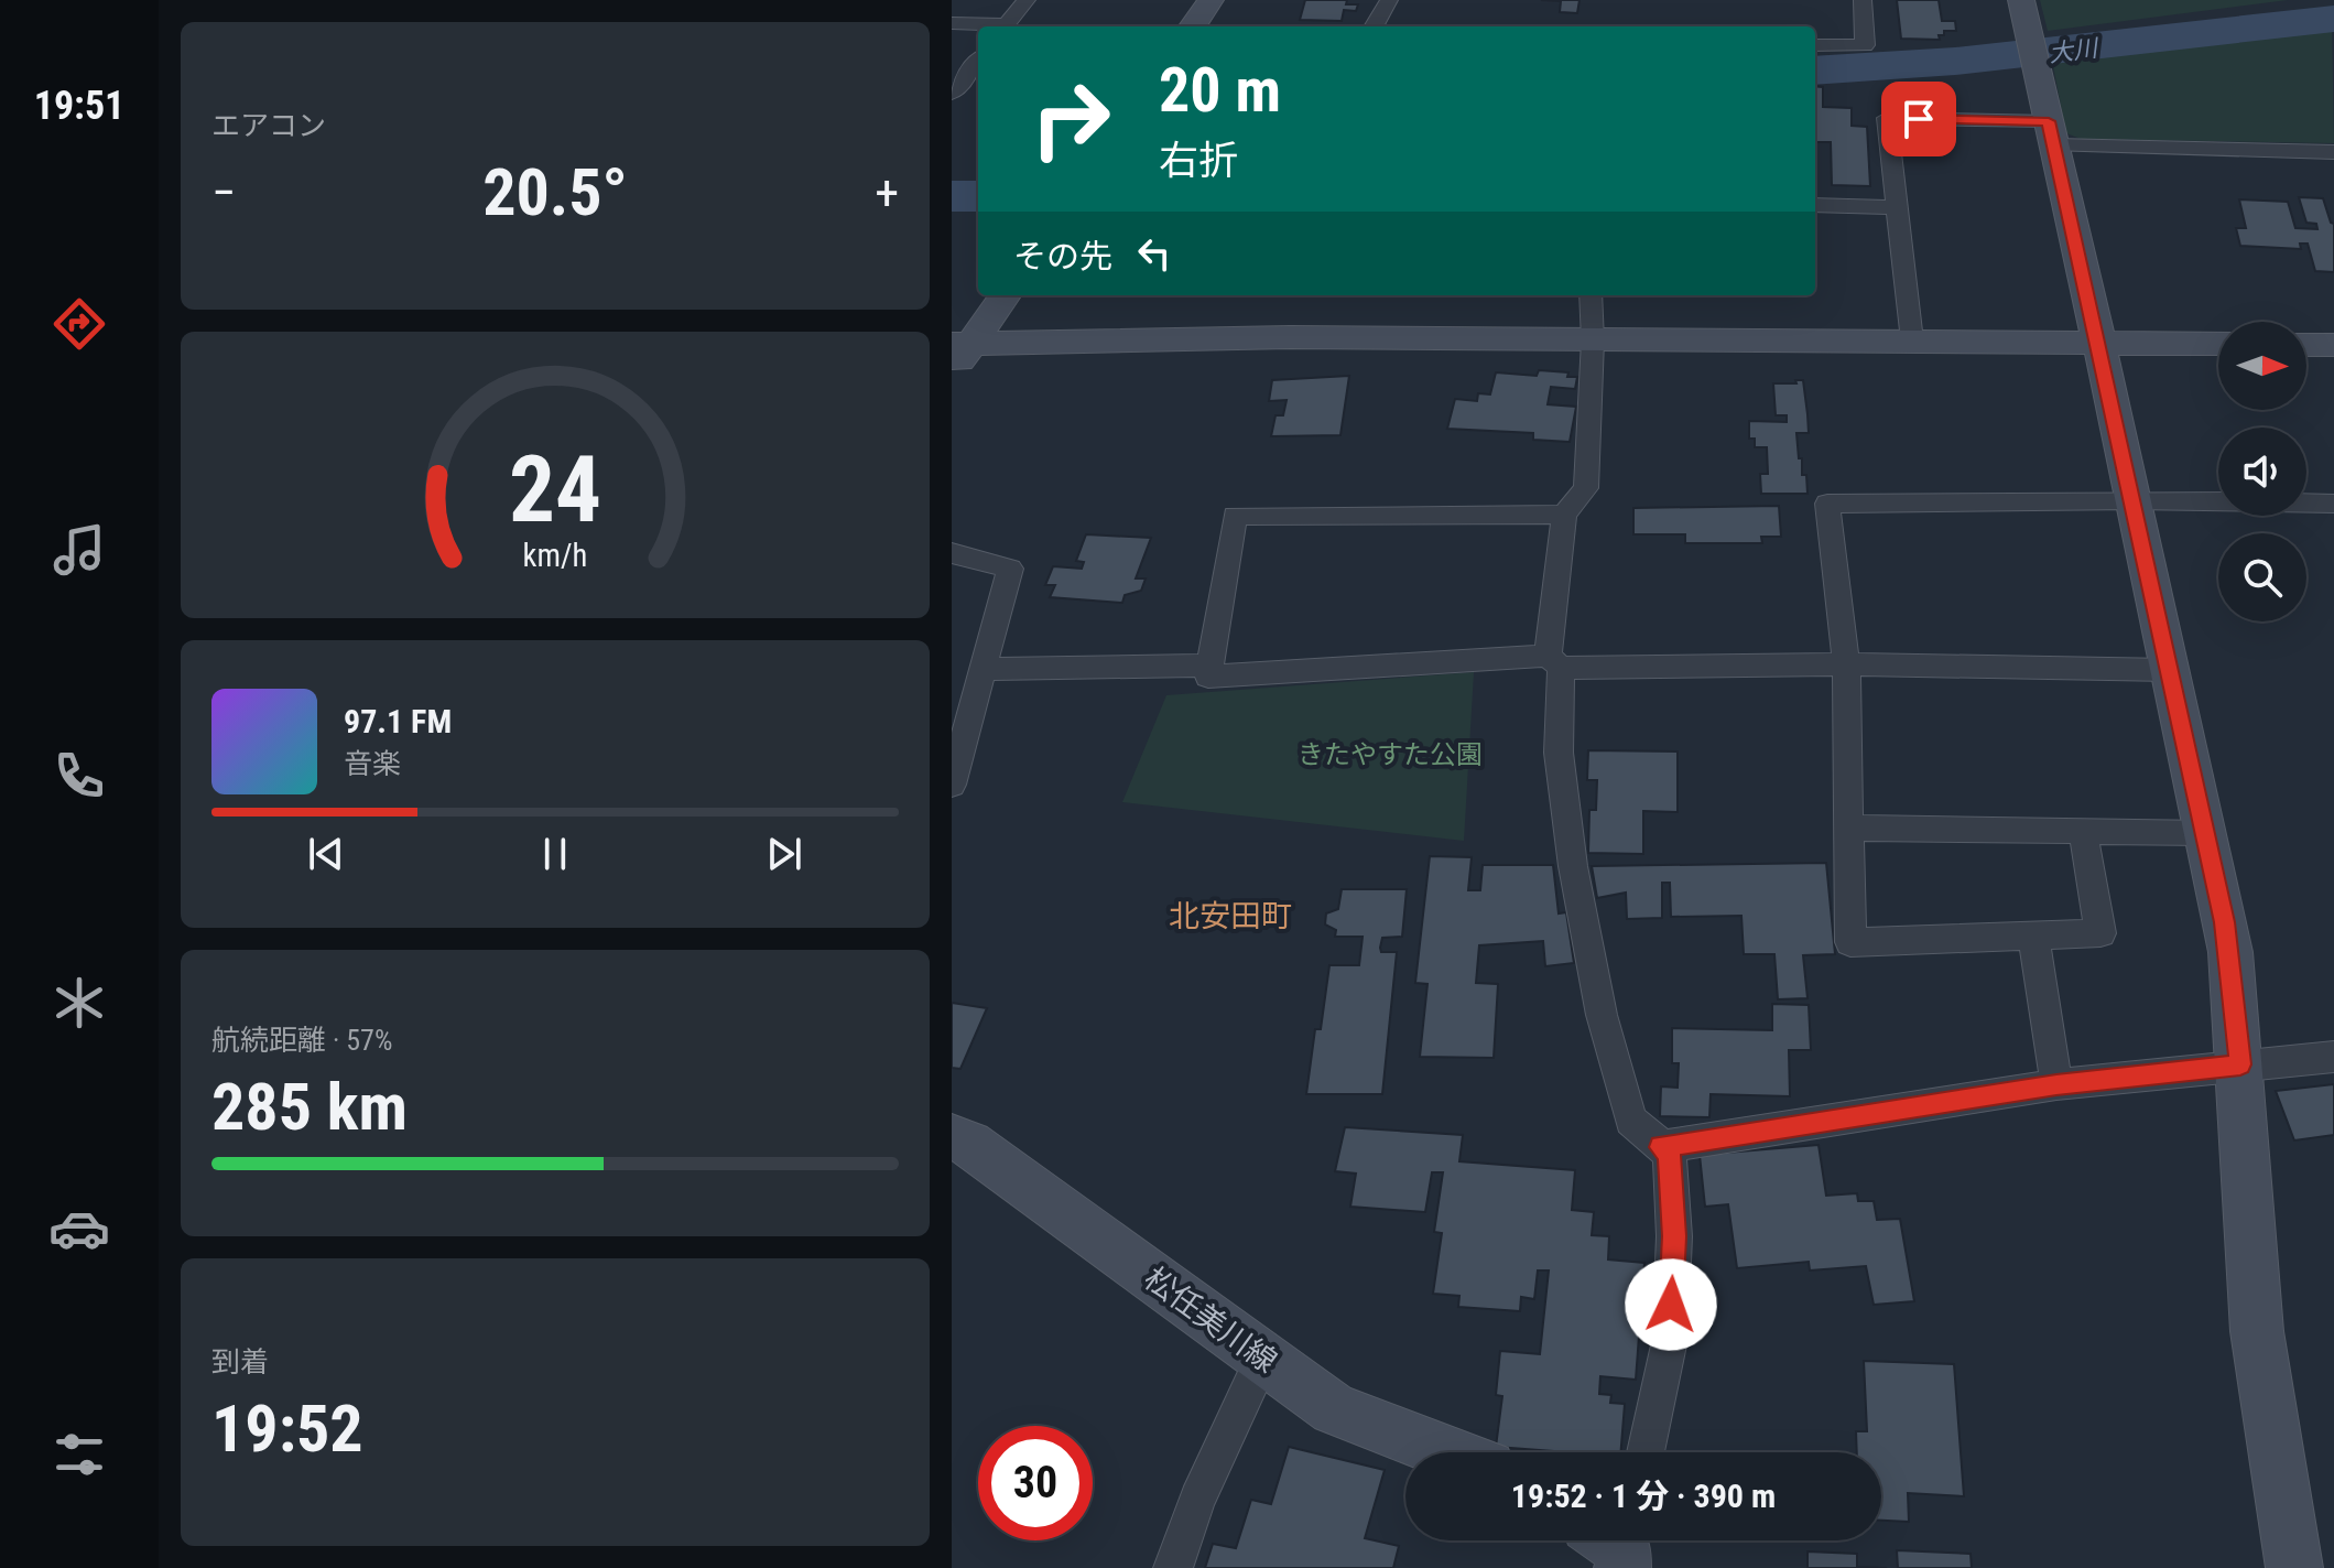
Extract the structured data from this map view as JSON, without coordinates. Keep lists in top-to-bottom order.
{
  "streets": {
    "street": ["松任美川線"]
  },
  "districts": ["北安田町"],
  "water": ["大川"],
  "parks": ["きたやすた公園"],
  "north": "right",
  "page": {
    "tabs": "19:51",
    "tile": [
      "エアコン",
      ["航続距離 · 57%", "285 km"],
      ["到着", "19:52"]
    ],
    "turn": ["20 m", "右折"],
    "heat": ["−", "20.5°", "+"],
    "then": "その先",
    "song": ["97.1 FM", "音楽"],
    "limit": "30",
    "trip": "19:52 · 1 分 · 390 m",
    "gauge": ["24", "km/h"]
  }
}
